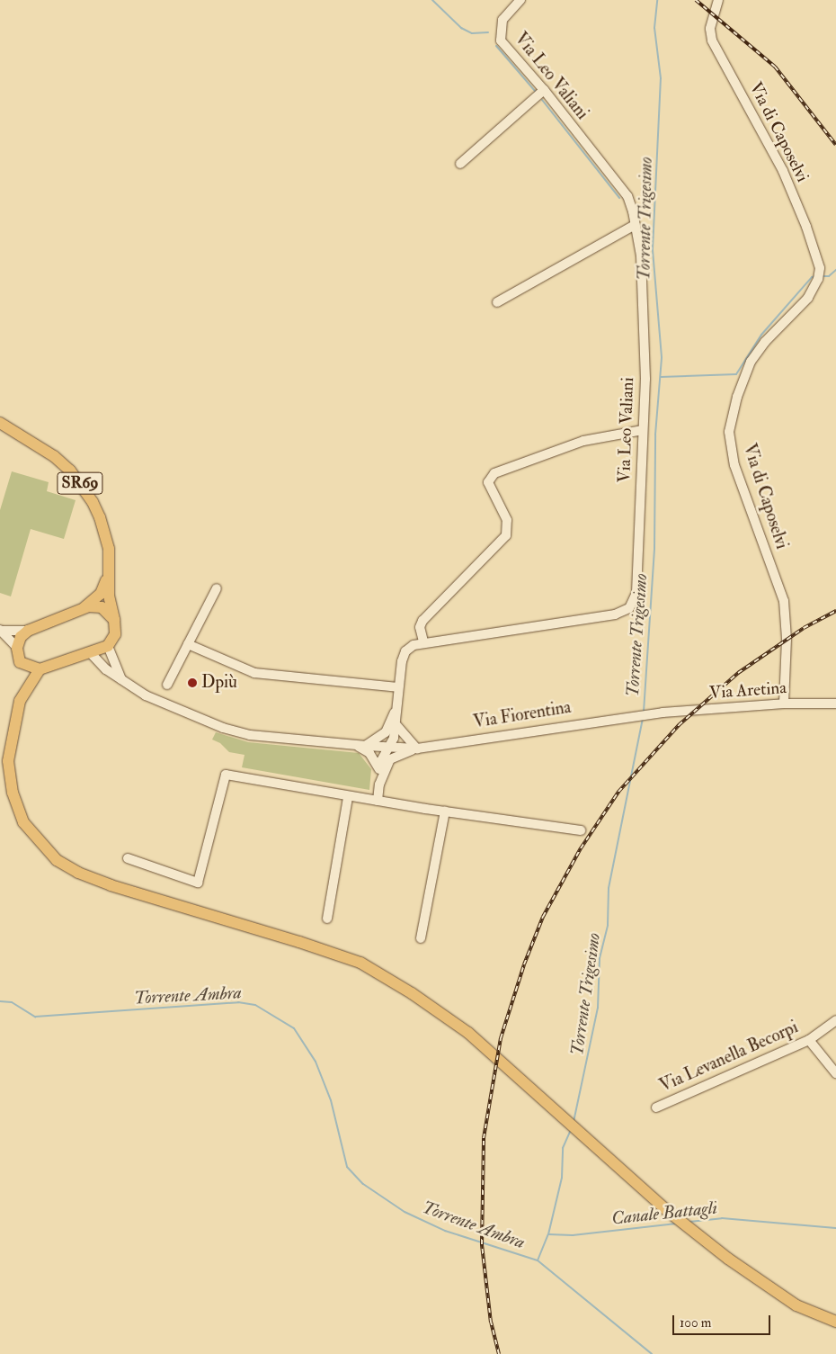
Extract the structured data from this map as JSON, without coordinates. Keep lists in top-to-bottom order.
{
  "streets": {
    "main road": ["SR69"],
    "street": [
      "Via Leo Valiani",
      "Via di Caposelvi",
      "Via Aretina",
      "Via Fiorentina",
      "Via Levanella Becorpi"
    ]
  },
  "crossings": [
    ["Via Leo Valiani", "Via Fiorentina"],
    ["Via di Caposelvi", "Via Aretina"],
    ["Via Aretina", "Via Fiorentina"]
  ],
  "water": ["Torrente Trigesimo", "Torrente Ambra", "Canale Battagli"],
  "places": ["Dpiù"],
  "scale_bar": "100 m"
}
